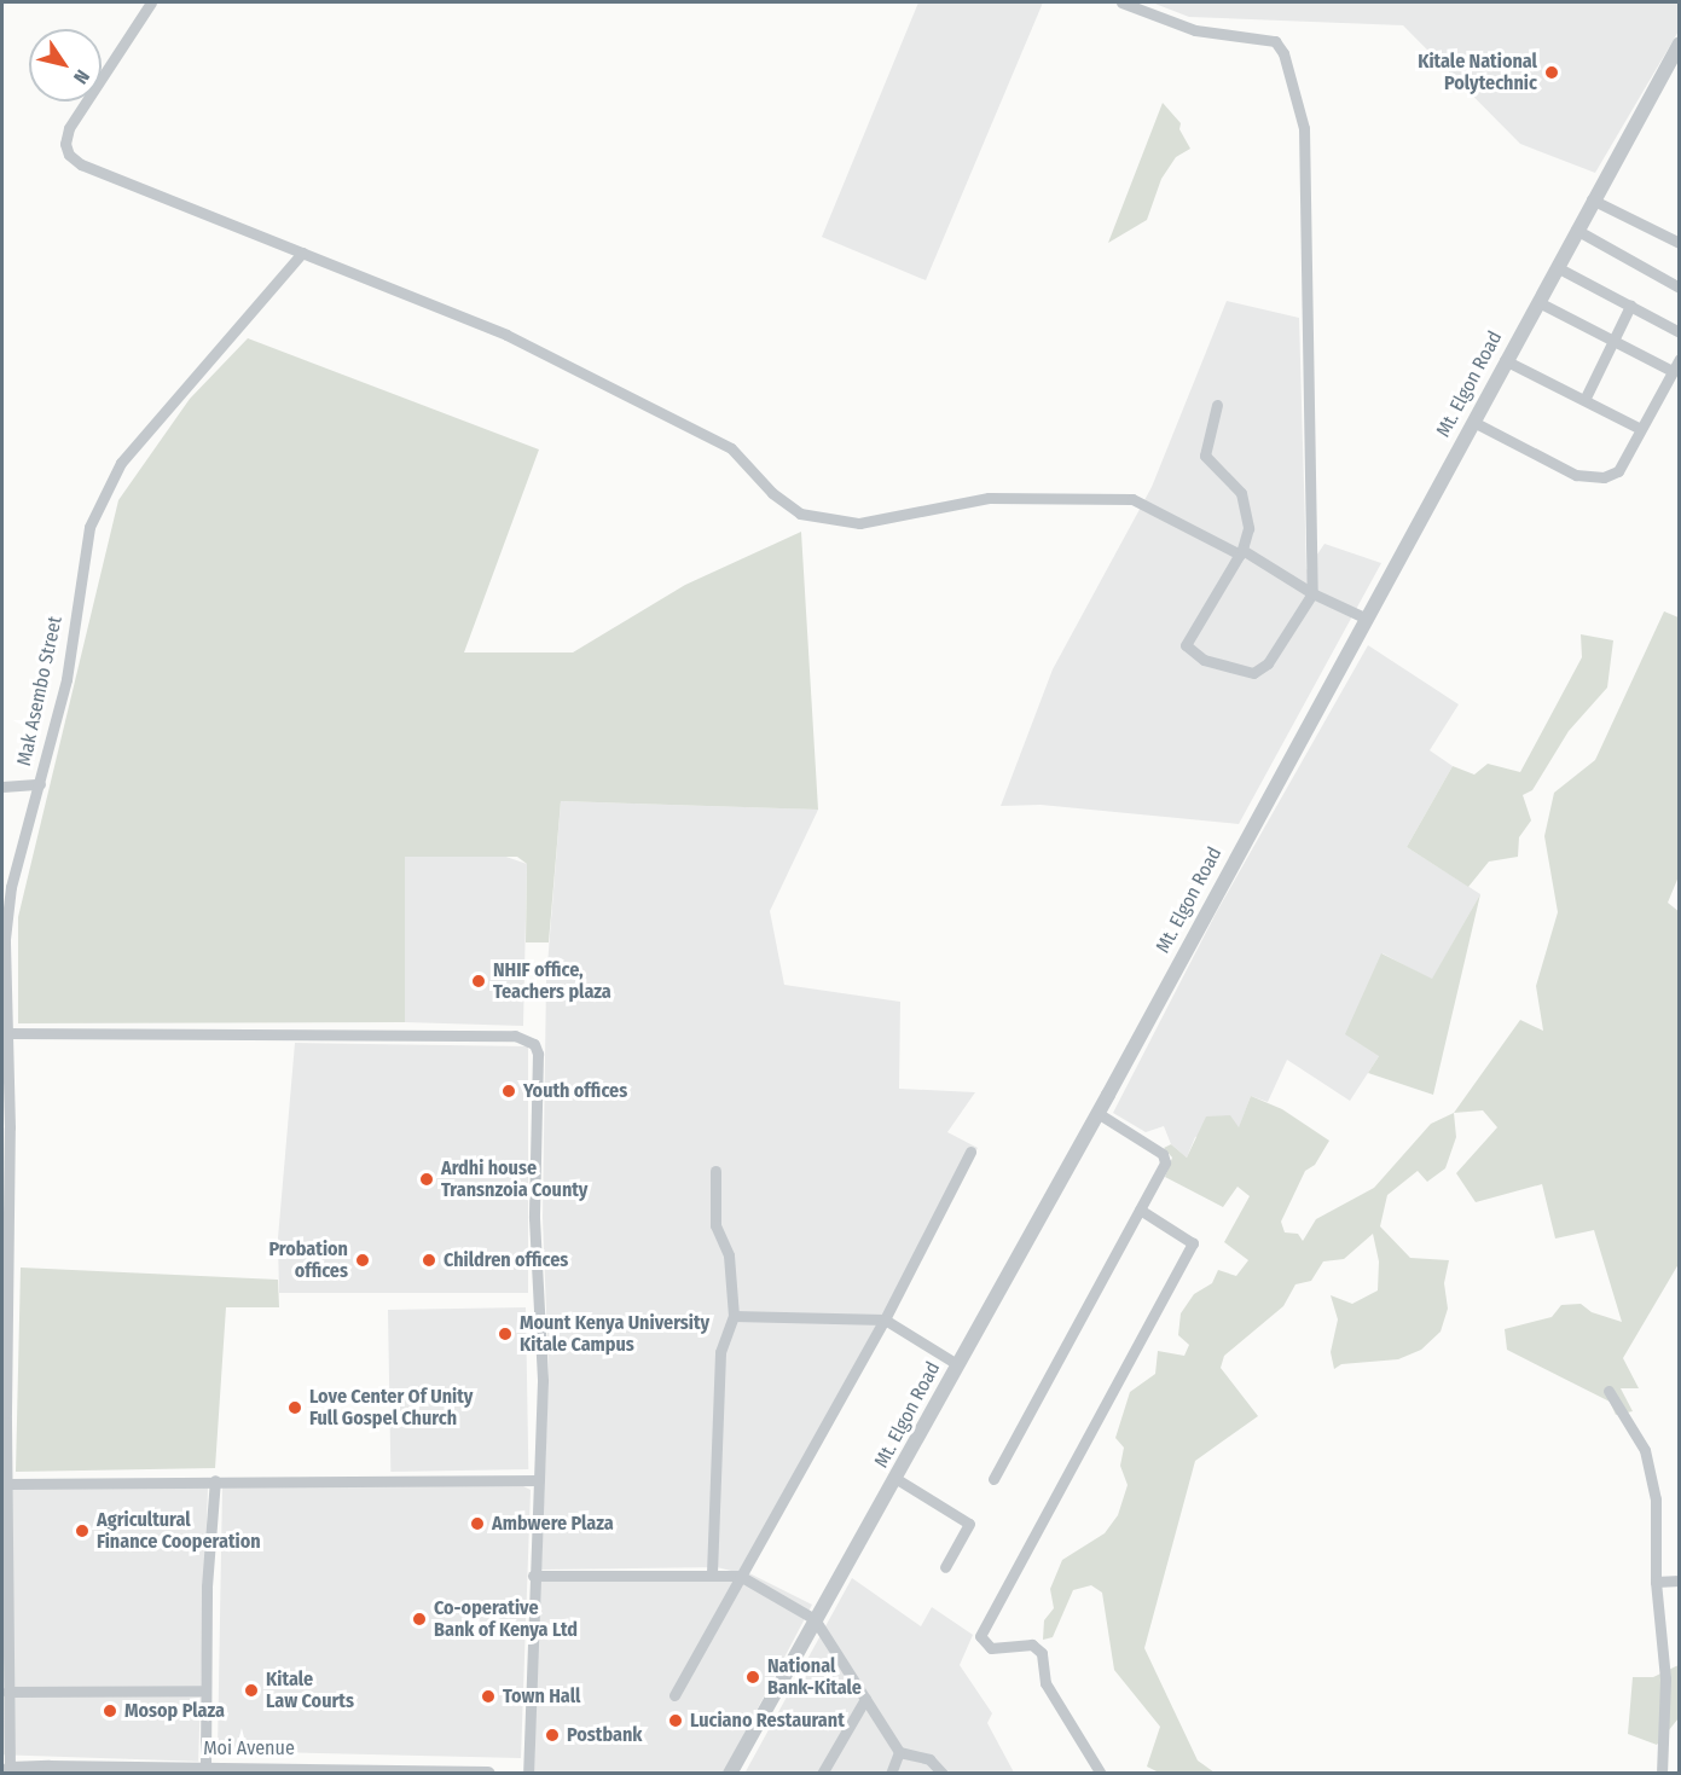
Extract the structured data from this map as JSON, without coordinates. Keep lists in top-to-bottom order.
{
  "streets": {
    "street": ["Mt. Elgon Road", "Mak Asembo Street", "Moi Avenue"]
  },
  "crossings": [
    ["Mak Asembo Street", "Moi Avenue"]
  ],
  "places": [
    "Kitale National Polytechnic",
    "NHIF office, Teachers plaza",
    "Youth offices",
    "Ardhi house Transnzoia County",
    "Probation offices",
    "Children offices",
    "Mount Kenya University Kitale Campus",
    "Love Center Of Unity Full Gospel Church",
    "Ambwere Plaza",
    "Agricultural Finance Cooperation",
    "Co-operative Bank of Kenya Ltd",
    "National Bank-Kitale",
    "Kitale Law Courts",
    "Town Hall",
    "Mosop Plaza",
    "Luciano Restaurant",
    "Postbank"
  ],
  "north": "bottom right"
}
